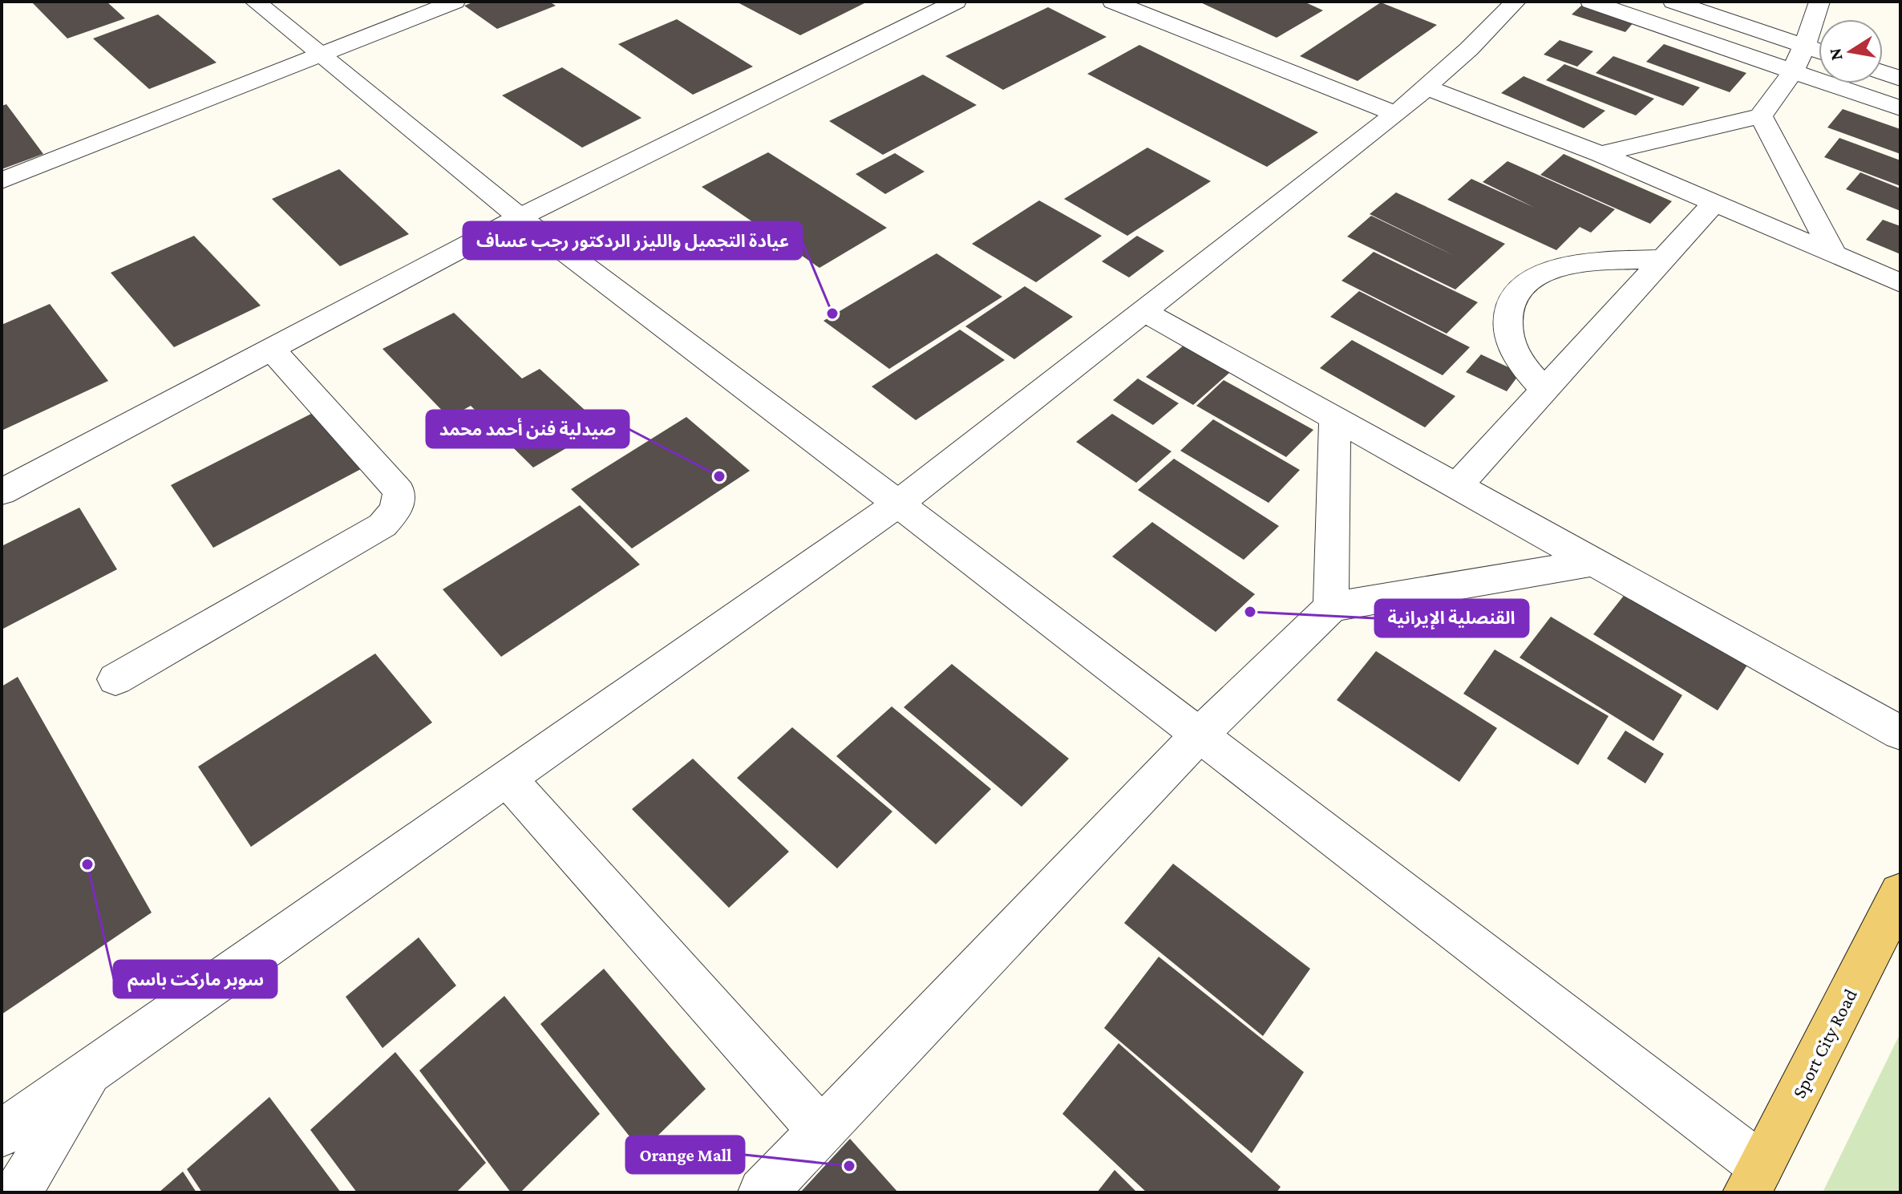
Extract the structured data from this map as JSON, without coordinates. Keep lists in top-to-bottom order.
{
  "streets": {
    "main road": ["Sport City Road"]
  },
  "places": [
    "عيادة التجميل والليزر الردكتور رجب عساف",
    "صيدلية فنن أحمد محمد",
    "القنصلية الإيرانية",
    "سوبر ماركت باسم",
    "Orange Mall"
  ],
  "north": "left"
}
